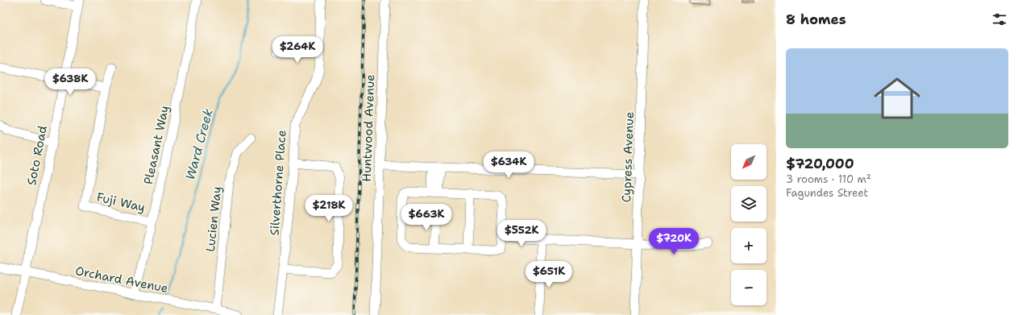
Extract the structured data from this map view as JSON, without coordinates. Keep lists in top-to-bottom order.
{
  "streets": {
    "street": [
      "Huntwood Avenue",
      "Pleasant Way",
      "Soto Road",
      "Cypress Avenue",
      "Silverthorne Place",
      "Fuji Way",
      "Lucien Way",
      "Orchard Avenue"
    ]
  },
  "crossings": [
    ["Pleasant Way", "Fuji Way"],
    ["Pleasant Way", "Orchard Avenue"],
    ["Soto Road", "Orchard Avenue"],
    ["Lucien Way", "Orchard Avenue"]
  ],
  "water": ["Ward Creek"],
  "north": "bottom left",
  "page": {
    "heading": "8 homes",
    "price": [
      "$264K",
      "$638K",
      "$634K",
      "$218K",
      "$663K",
      "$552K",
      "$720K",
      "$651K"
    ],
    "list": [
      {
        "name": "$720,000",
        "note": "3 rooms · 110 m² · Fagundes Street"
      }
    ],
    "map_buttons": ["+", "−"]
  }
}
